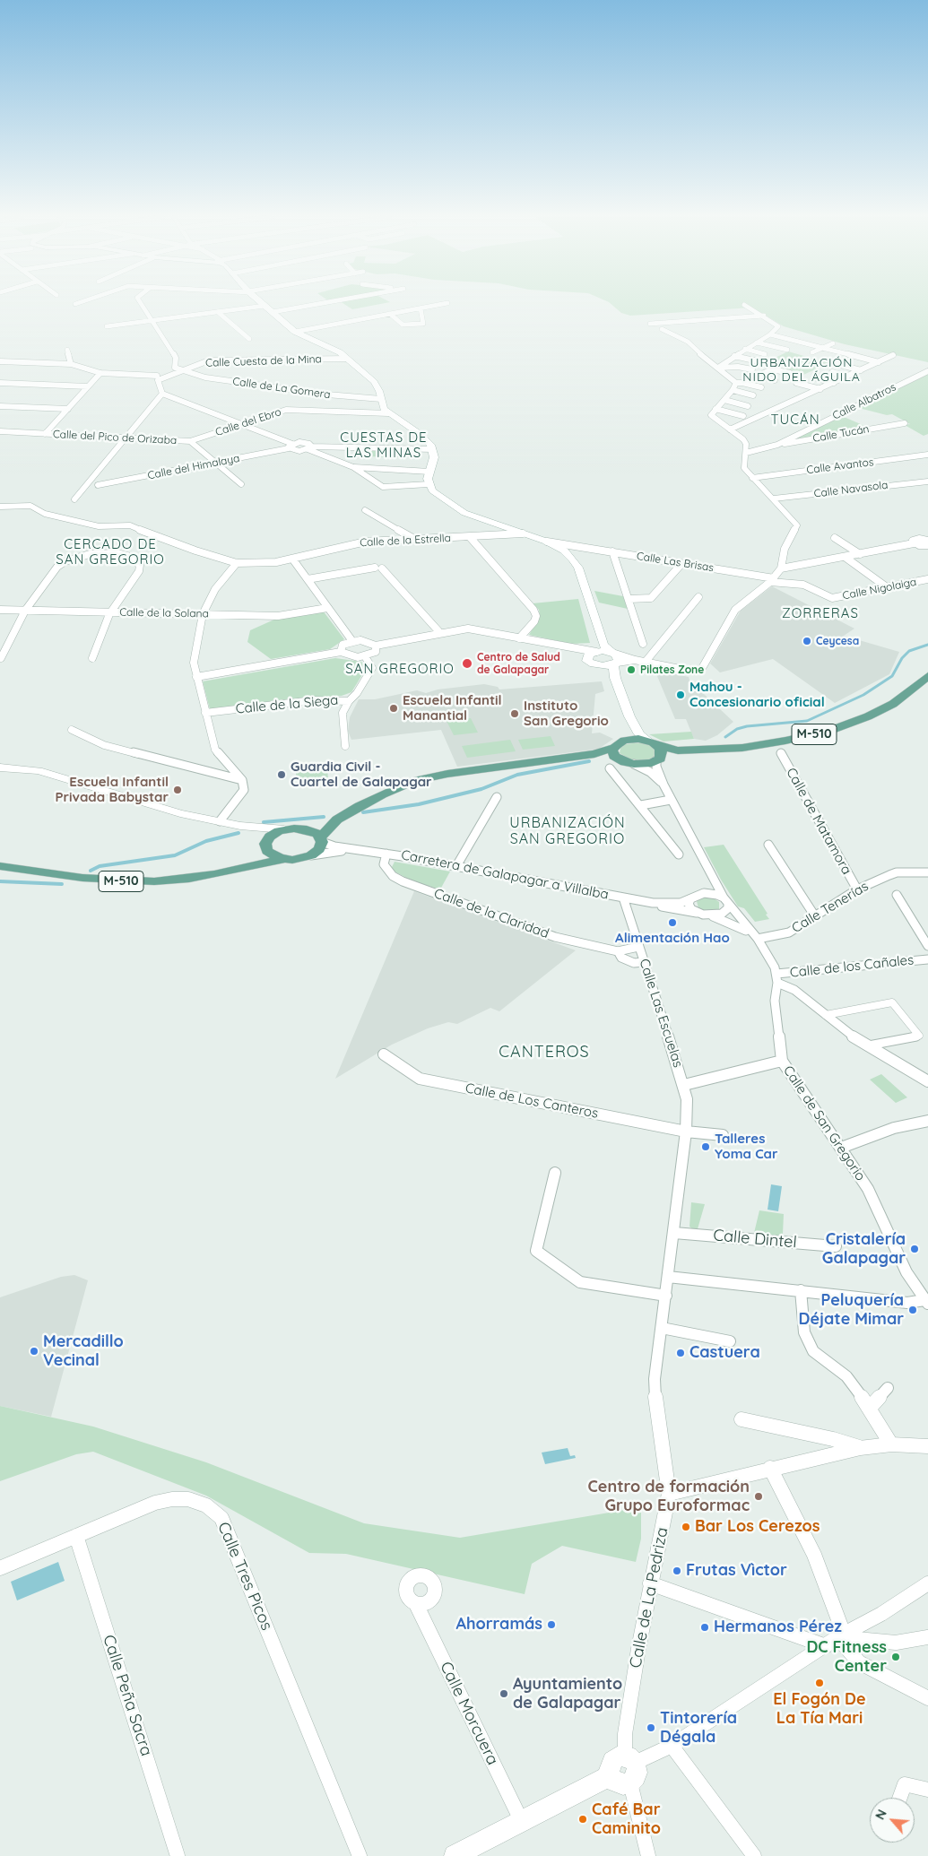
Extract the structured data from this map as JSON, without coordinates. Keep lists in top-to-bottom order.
{
  "streets": {
    "main road": ["M-510"],
    "street": [
      "Calle Cuesta de la Mina",
      "Calle de La Gomera",
      "Calle Albatros",
      "Calle del Ebro",
      "Calle Tucán",
      "Calle del Pico de Orizaba",
      "Calle Avantos",
      "Calle del Himalaya",
      "Calle Navasola",
      "Calle de la Estrella",
      "Calle Las Brisas",
      "Calle Nigolaiga",
      "Calle de la Solana",
      "Calle de la Siega",
      "Calle de Matamora",
      "Carretera de Galapagar a Villalba",
      "Calle Tenerías",
      "Calle de la Claridad",
      "Calle de los Cañales",
      "Calle Las Escuelas",
      "Calle de Los Canteros",
      "Calle de San Gregorio",
      "Calle Dintel",
      "Calle Tres Picos",
      "Calle de La Pedriza",
      "Calle Peña Sacra",
      "Calle Morcuera"
    ]
  },
  "crossings": [
    ["Calle Cuesta de la Mina", "Calle de La Gomera"],
    ["Calle Albatros", "Calle Tucán"],
    ["Calle del Ebro", "Calle del Pico de Orizaba"],
    ["Calle del Pico de Orizaba", "Calle del Himalaya"],
    ["Calle Las Brisas", "Calle Nigolaiga"],
    ["M-510", "Carretera de Galapagar a Villalba"],
    ["M-510", "Calle de San Gregorio"],
    ["Calle de Matamora", "Calle Tenerías"],
    ["Carretera de Galapagar a Villalba", "Calle de la Claridad"],
    ["Carretera de Galapagar a Villalba", "Calle Las Escuelas"],
    ["Carretera de Galapagar a Villalba", "Calle de San Gregorio"],
    ["Calle Tenerías", "Calle de San Gregorio"],
    ["Calle de la Claridad", "Calle Las Escuelas"],
    ["Calle de los Cañales", "Calle de San Gregorio"],
    ["Calle Las Escuelas", "Calle de Los Canteros"],
    ["Calle Las Escuelas", "Calle Dintel"],
    ["Calle Las Escuelas", "Calle de La Pedriza"],
    ["Calle Tres Picos", "Calle Peña Sacra"]
  ],
  "districts": [
    "URBANIZACIÓN NIDO DEL ÁGUILA",
    "TUCÁN",
    "CUESTAS DE LAS MINAS",
    "CERCADO DE SAN GREGORIO",
    "ZORRERAS",
    "SAN GREGORIO",
    "URBANIZACIÓN SAN GREGORIO",
    "CANTEROS"
  ],
  "places": [
    "Ceycesa",
    "Centro de Salud de Galapagar",
    "Pilates Zone",
    "Mahou - Concesionario oficial",
    "Escuela Infantil Manantial",
    "Instituto San Gregorio",
    "Guardia Civil - Cuartel de Galapagar",
    "Escuela Infantil Privada Babystar",
    "Alimentación Hao",
    "Talleres Yoma Car",
    "Cristalería Galapagar",
    "Peluquería Déjate Mimar",
    "Mercadillo Vecinal",
    "Castuera",
    "Centro de formación Grupo Euroformac",
    "Bar Los Cerezos",
    "Frutas Vìctor",
    "Ahorramás",
    "Hermanos Pérez",
    "DC Fitness Center",
    "El Fogón De La Tía Mari",
    "Ayuntamiento de Galapagar",
    "Tintorería Dégala",
    "Café Bar Caminito"
  ],
  "north": "top left"
}
